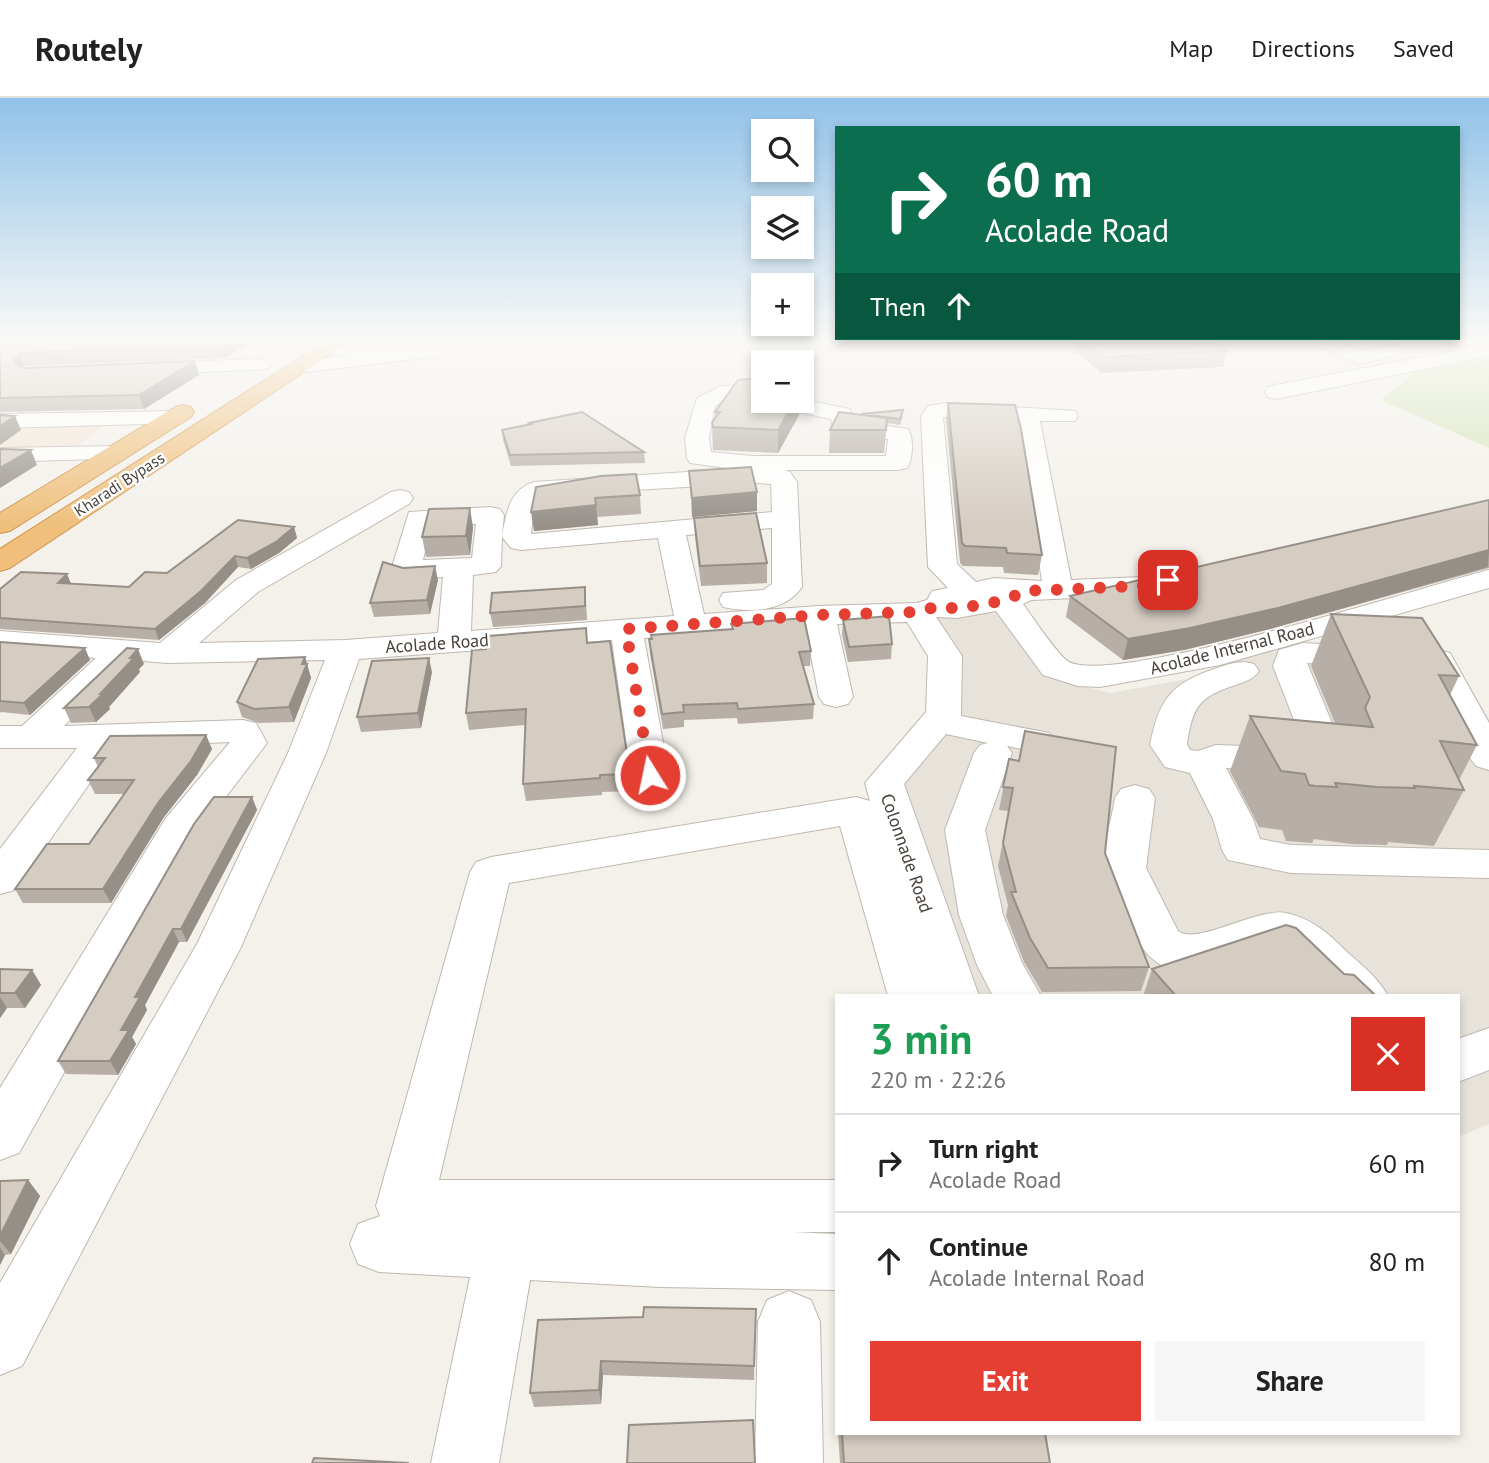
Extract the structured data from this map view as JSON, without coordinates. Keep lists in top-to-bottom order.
{
  "streets": {
    "highway": ["Kharadi Bypass"],
    "street": ["Acolade Road", "Acolade Internal Road", "Colonnade Road"]
  },
  "crossings": [
    ["Acolade Road", "Colonnade Road"]
  ],
  "page": {
    "header": "Routely",
    "nav": ["Map", "Directions", "Saved"],
    "map_buttons": ["+", "−"],
    "turn": ["60 m", "Acolade Road"],
    "then": "Then",
    "heading": ["3 min", "220 m · 22:26"],
    "list": [
      {
        "name": "Turn right",
        "note": "Acolade Road",
        "value": "60 m"
      },
      {
        "name": "Continue",
        "note": "Acolade Internal Road",
        "value": "80 m"
      }
    ],
    "buttons": ["Exit", "Share"]
  }
}
